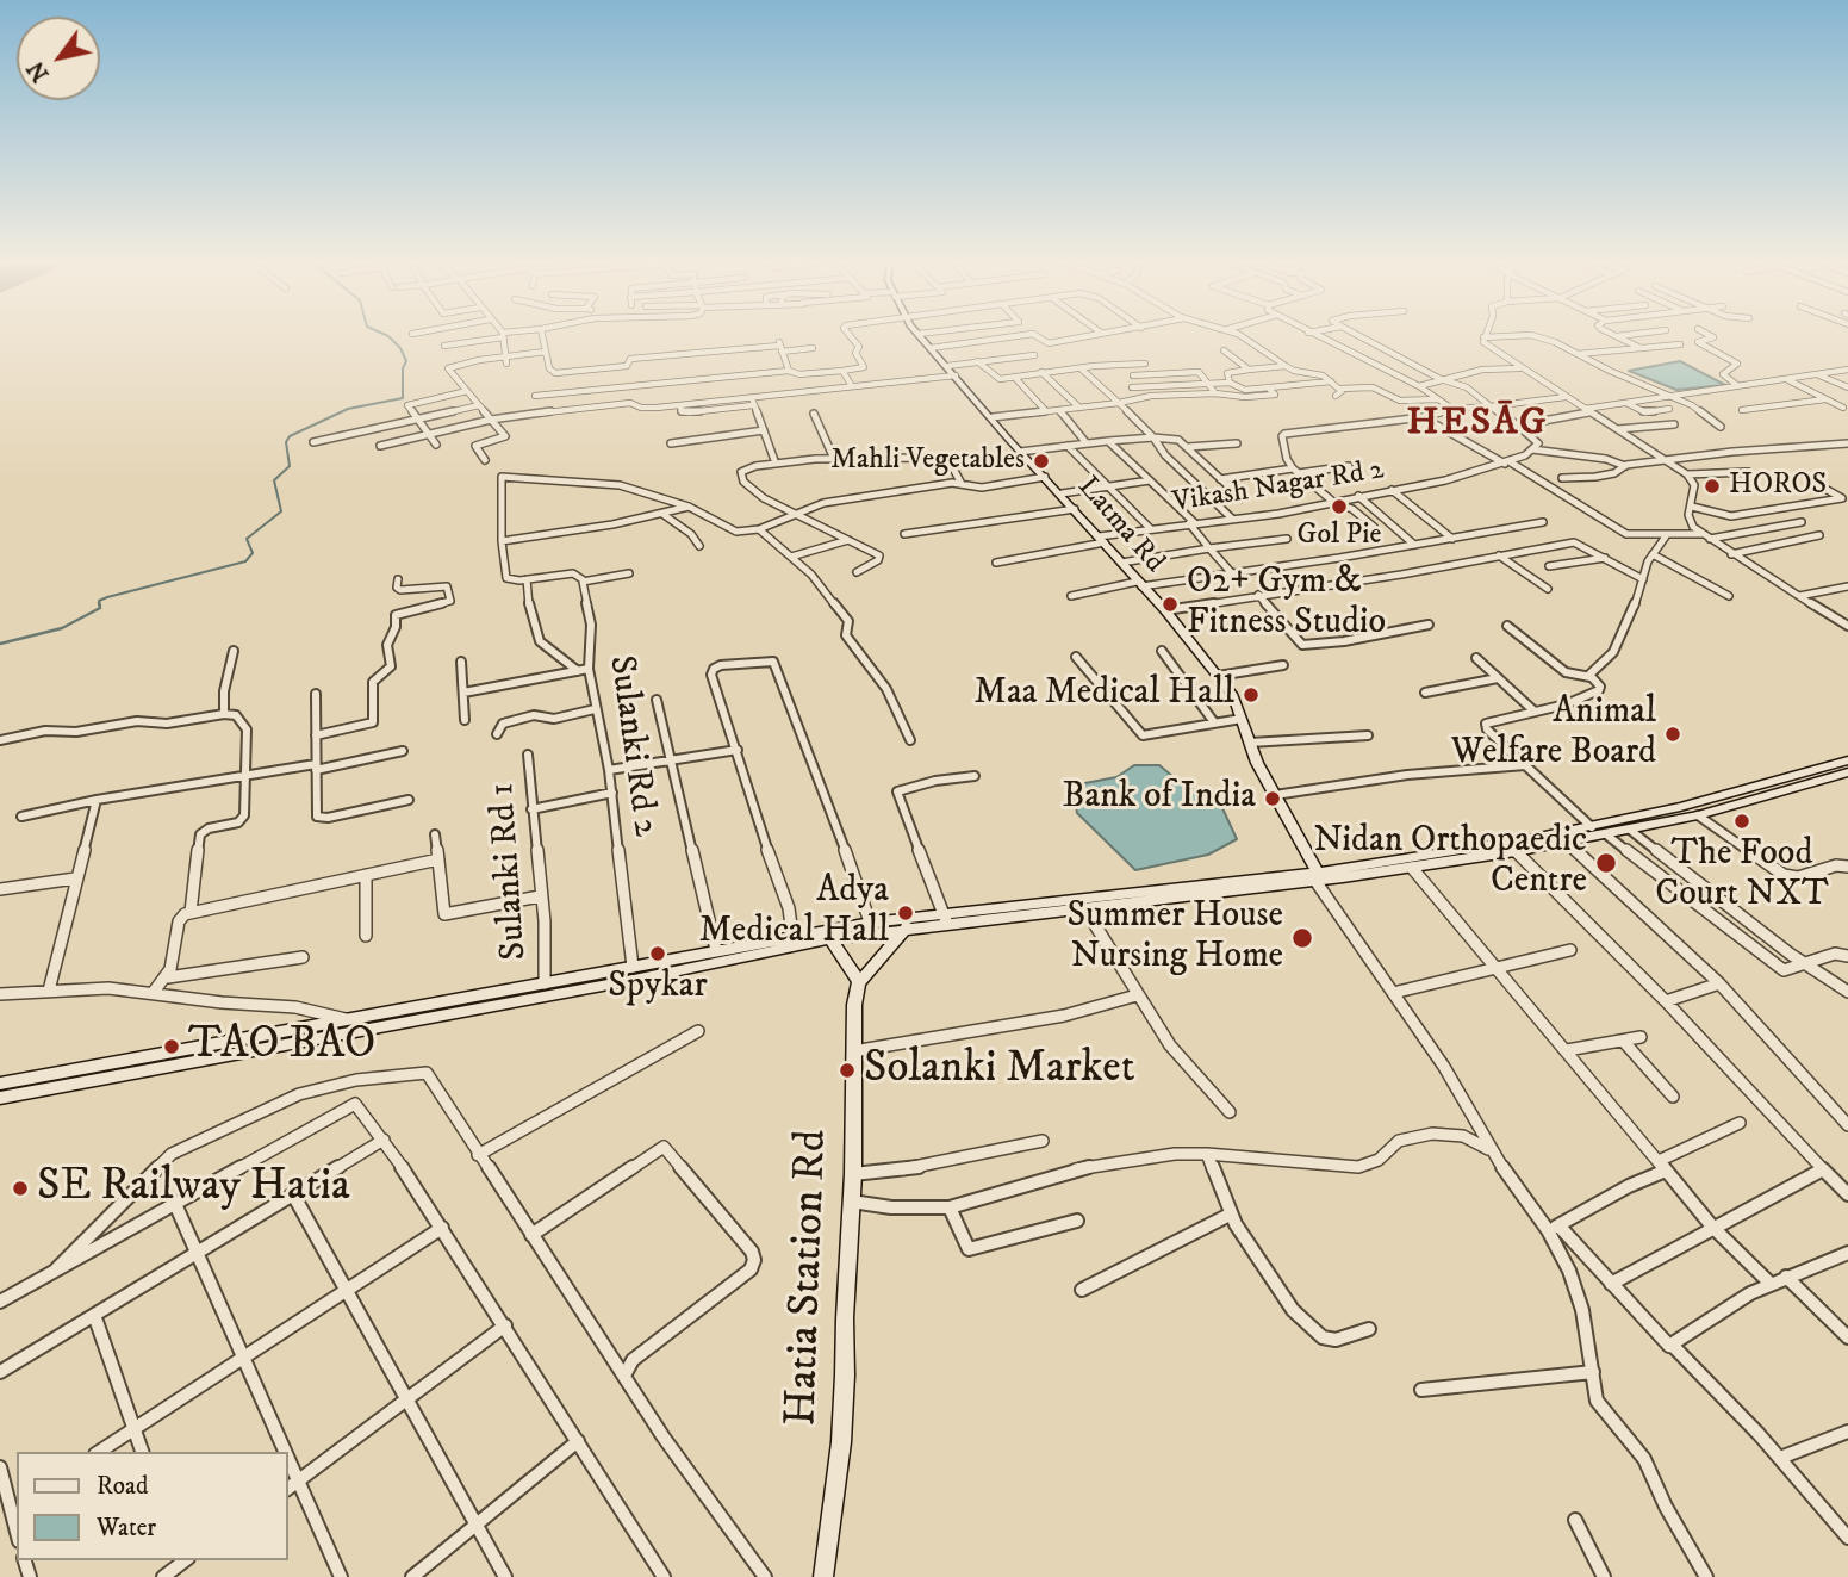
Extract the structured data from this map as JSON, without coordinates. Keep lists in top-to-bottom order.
{
  "streets": {
    "main road": ["Latma Rd", "Hatia Station Rd"],
    "street": ["Vikash Nagar Rd 2", "Sulanki Rd 2", "Sulanki Rd 1"]
  },
  "crossings": [
    ["Vikash Nagar Rd 2", "Latma Rd"]
  ],
  "districts": ["HESĀG"],
  "places": [
    "Mahli Vegetables",
    "HOROS",
    "Gol Pie",
    "O2+ Gym & Fitness Studio",
    "Maa Medical Hall",
    "Animal Welfare Board",
    "Bank of India",
    "The Food Court NXT",
    "Nidan Orthopaedic Centre",
    "Adya Medical Hall",
    "Summer House Nursing Home",
    "Spykar",
    "TAO BAO",
    "Solanki Market",
    "SE Railway Hatia"
  ],
  "legend": ["Road", "Water"],
  "north": "bottom left"
}
